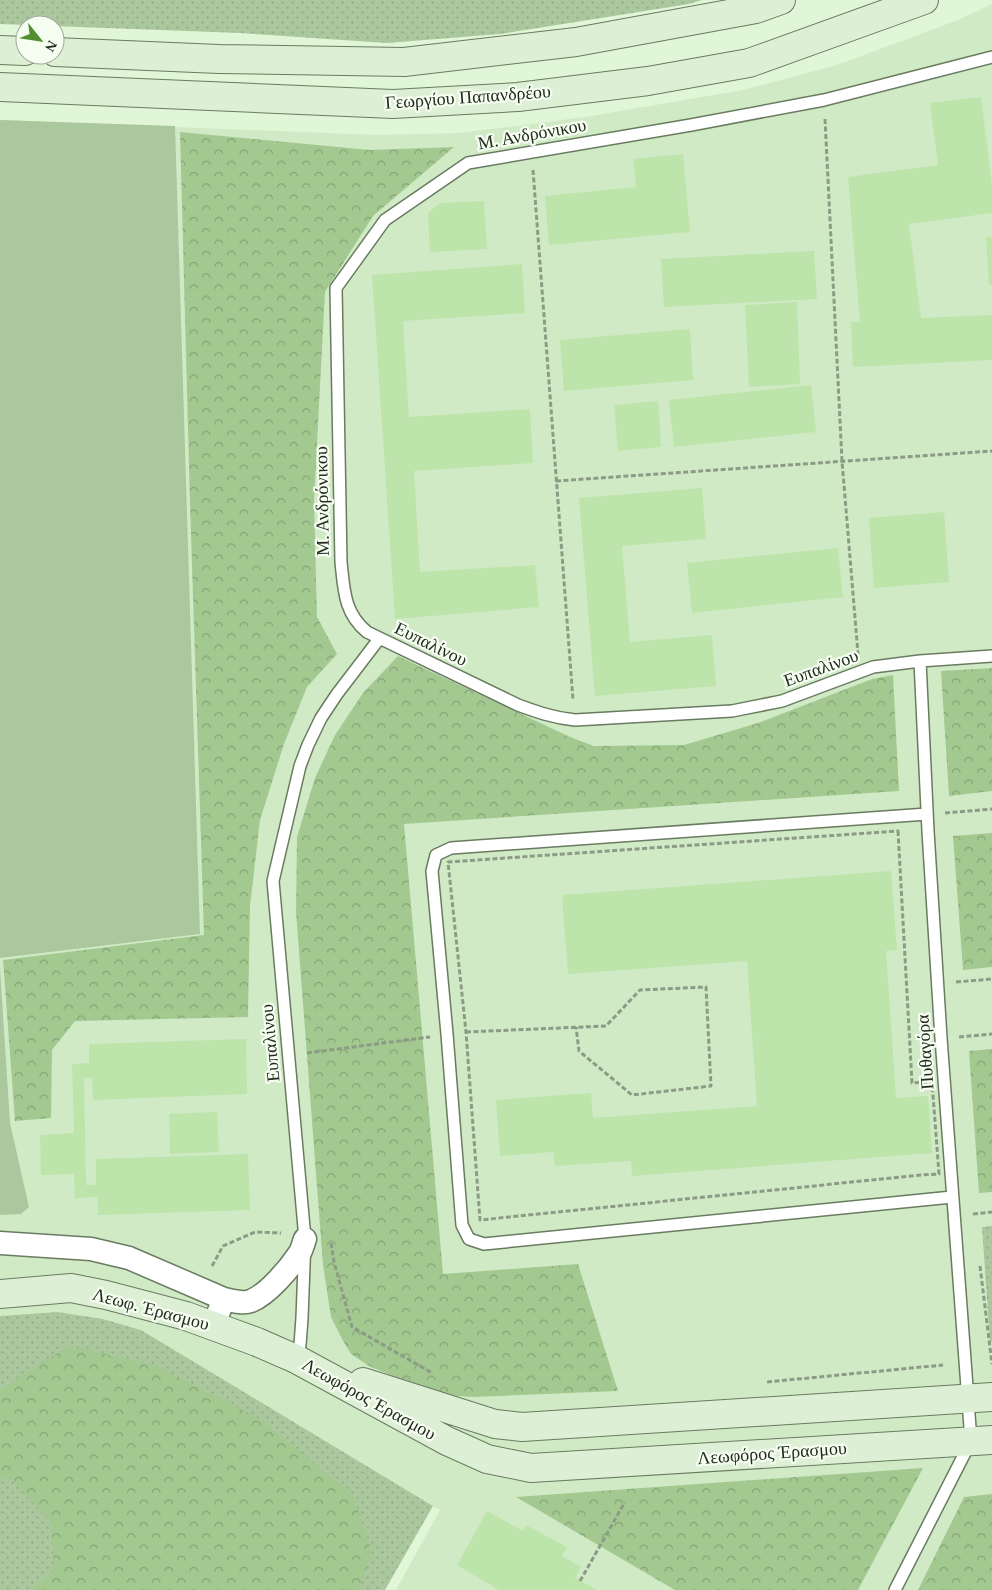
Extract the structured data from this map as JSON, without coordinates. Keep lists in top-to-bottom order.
{
  "streets": {
    "main road": ["Γεωργίου Παπανδρέου", "Λεωφ. Έρασμου", "Λεωφόρος Έρασμου"],
    "lane": ["Μ. Ανδρόνικου", "Ευπαλίνου", "Πυθαγόρα"]
  },
  "crossings": [
    ["Μ. Ανδρόνικου", "Ευπαλίνου"],
    ["Ευπαλίνου", "Πυθαγόρα"],
    ["Ευπαλίνου", "Λεωφ. Έρασμου"],
    ["Ευπαλίνου", "Λεωφόρος Έρασμου"],
    ["Πυθαγόρα", "Λεωφόρος Έρασμου"],
    ["Λεωφ. Έρασμου", "Λεωφόρος Έρασμου"]
  ],
  "north": "bottom right"
}
